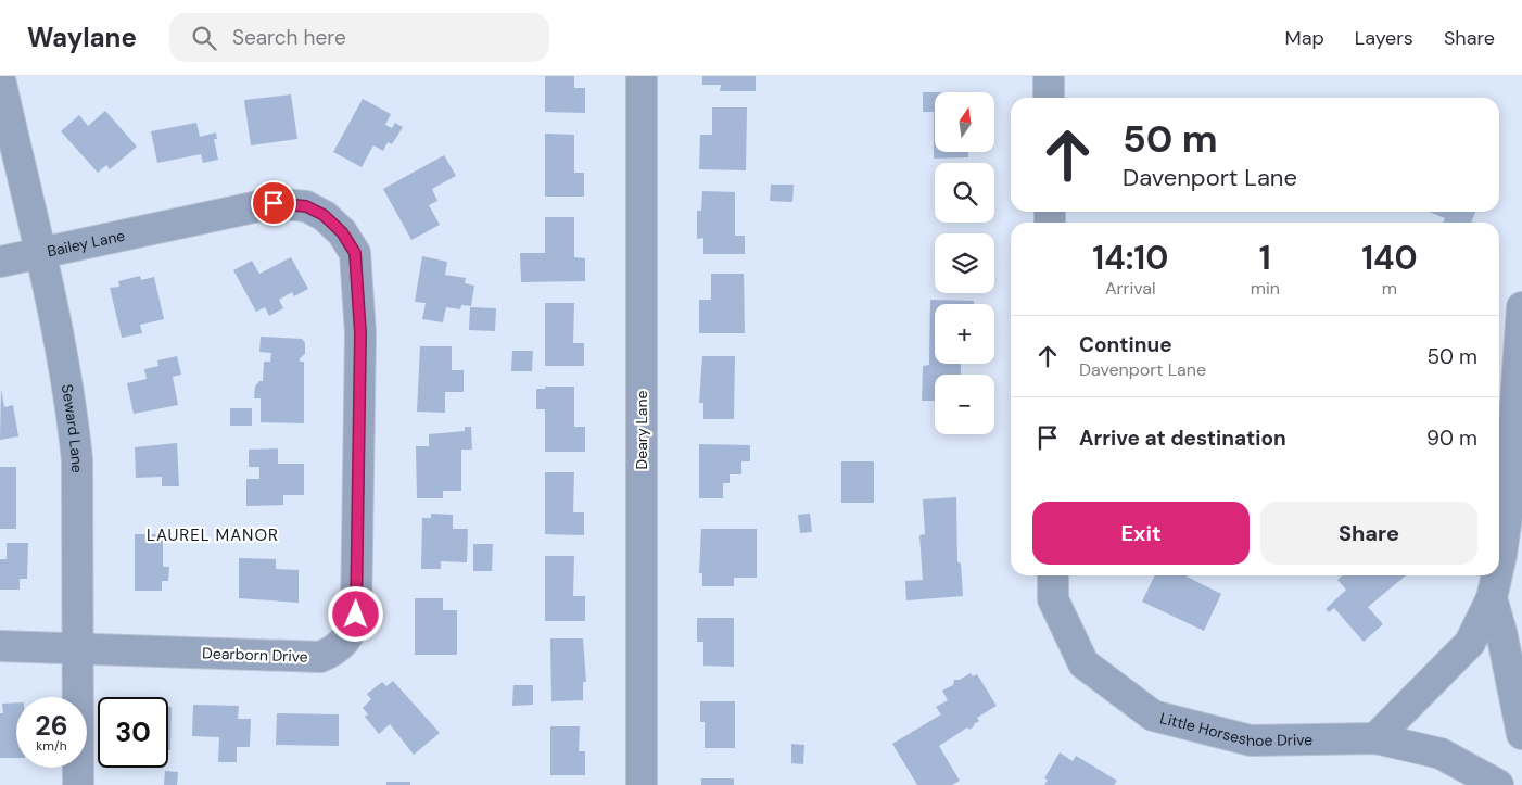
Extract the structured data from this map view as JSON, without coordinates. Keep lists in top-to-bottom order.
{
  "streets": {
    "street": [
      "Bailey Lane",
      "Seward Lane",
      "Deary Lane",
      "Dearborn Drive",
      "Little Horseshoe Drive"
    ]
  },
  "crossings": [
    ["Bailey Lane", "Seward Lane"],
    ["Bailey Lane", "Dearborn Drive"],
    ["Seward Lane", "Dearborn Drive"]
  ],
  "districts": ["LAUREL MANOR"],
  "north": "top",
  "page": {
    "header": "Waylane",
    "search": "Search here",
    "nav": ["Map", "Layers", "Share"],
    "map_buttons": ["+", "−"],
    "turn": ["50 m", "Davenport Lane"],
    "eta": [
      "14:10",
      "Arrival",
      "1",
      "min",
      "140",
      "m"
    ],
    "list": [
      {
        "name": "Continue",
        "note": "Davenport Lane",
        "value": "50 m"
      },
      {
        "name": "Arrive at destination",
        "value": "90 m"
      }
    ],
    "buttons": ["Exit", "Share"],
    "speed": "26 km/h",
    "limit": "30"
  }
}
